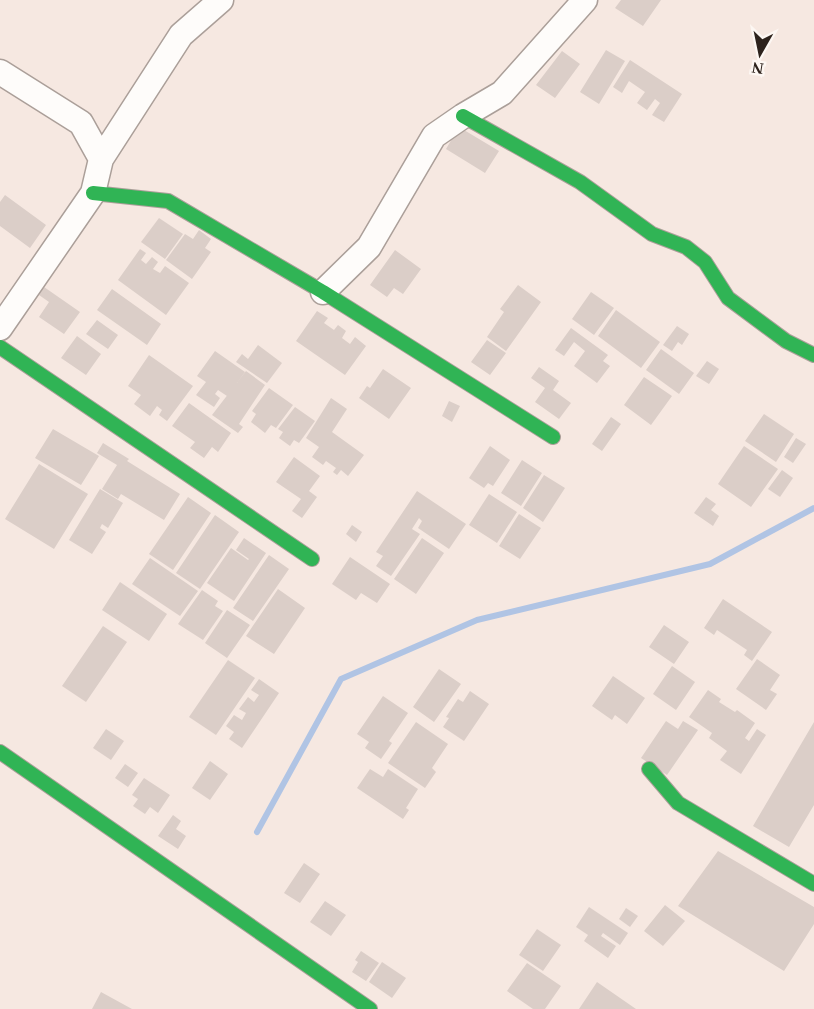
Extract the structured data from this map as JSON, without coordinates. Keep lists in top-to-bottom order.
{
  "north": "bottom"
}
